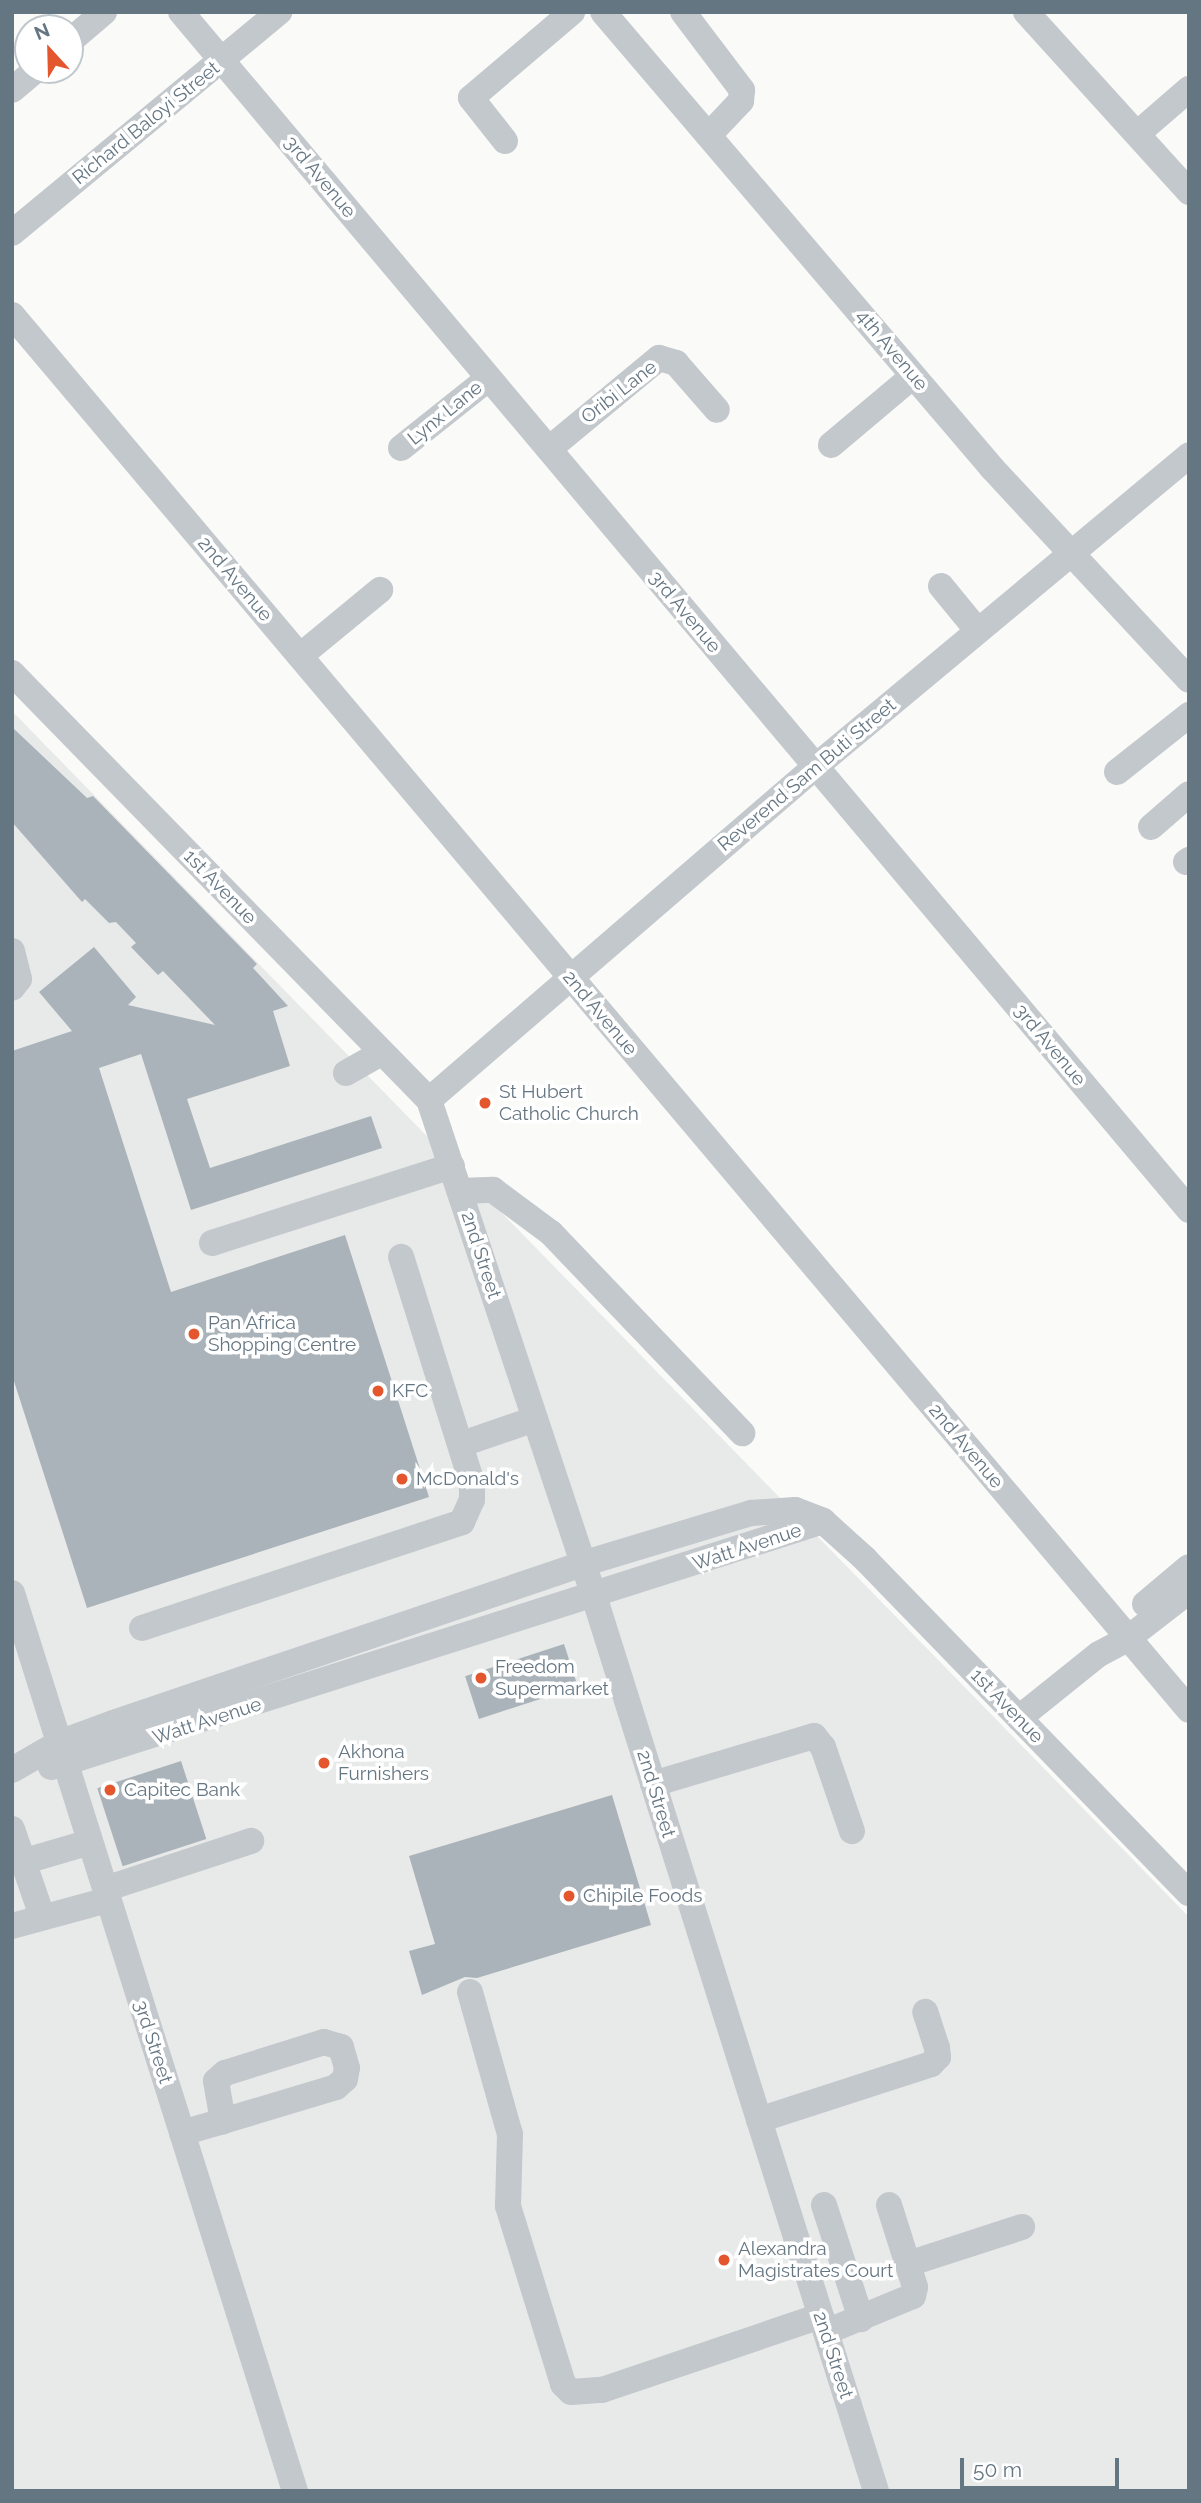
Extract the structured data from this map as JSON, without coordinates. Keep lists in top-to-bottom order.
{
  "streets": {
    "street": [
      "Richard Baloyi Street",
      "3rd Avenue",
      "4th Avenue",
      "Oribi Lane",
      "Lynx Lane",
      "2nd Avenue",
      "Reverend Sam Buti Street",
      "1st Avenue",
      "2nd Street",
      "Watt Avenue",
      "3rd Street"
    ]
  },
  "crossings": [
    ["Richard Baloyi Street", "3rd Avenue"],
    ["3rd Avenue", "Oribi Lane"],
    ["3rd Avenue", "Lynx Lane"],
    ["3rd Avenue", "Reverend Sam Buti Street"],
    ["4th Avenue", "Reverend Sam Buti Street"],
    ["2nd Avenue", "Reverend Sam Buti Street"],
    ["Reverend Sam Buti Street", "1st Avenue"],
    ["Reverend Sam Buti Street", "2nd Street"],
    ["1st Avenue", "2nd Street"],
    ["1st Avenue", "Watt Avenue"],
    ["2nd Street", "Watt Avenue"],
    ["Watt Avenue", "3rd Street"]
  ],
  "places": [
    "St Hubert Catholic Church",
    "Pan Africa Shopping Centre",
    "KFC",
    "McDonald's",
    "Freedom Supermarket",
    "Akhona Furnishers",
    "Capitec Bank",
    "Chipile Foods",
    "Alexandra Magistrates Court"
  ],
  "scale_bar": "50 m",
  "north": "top"
}
